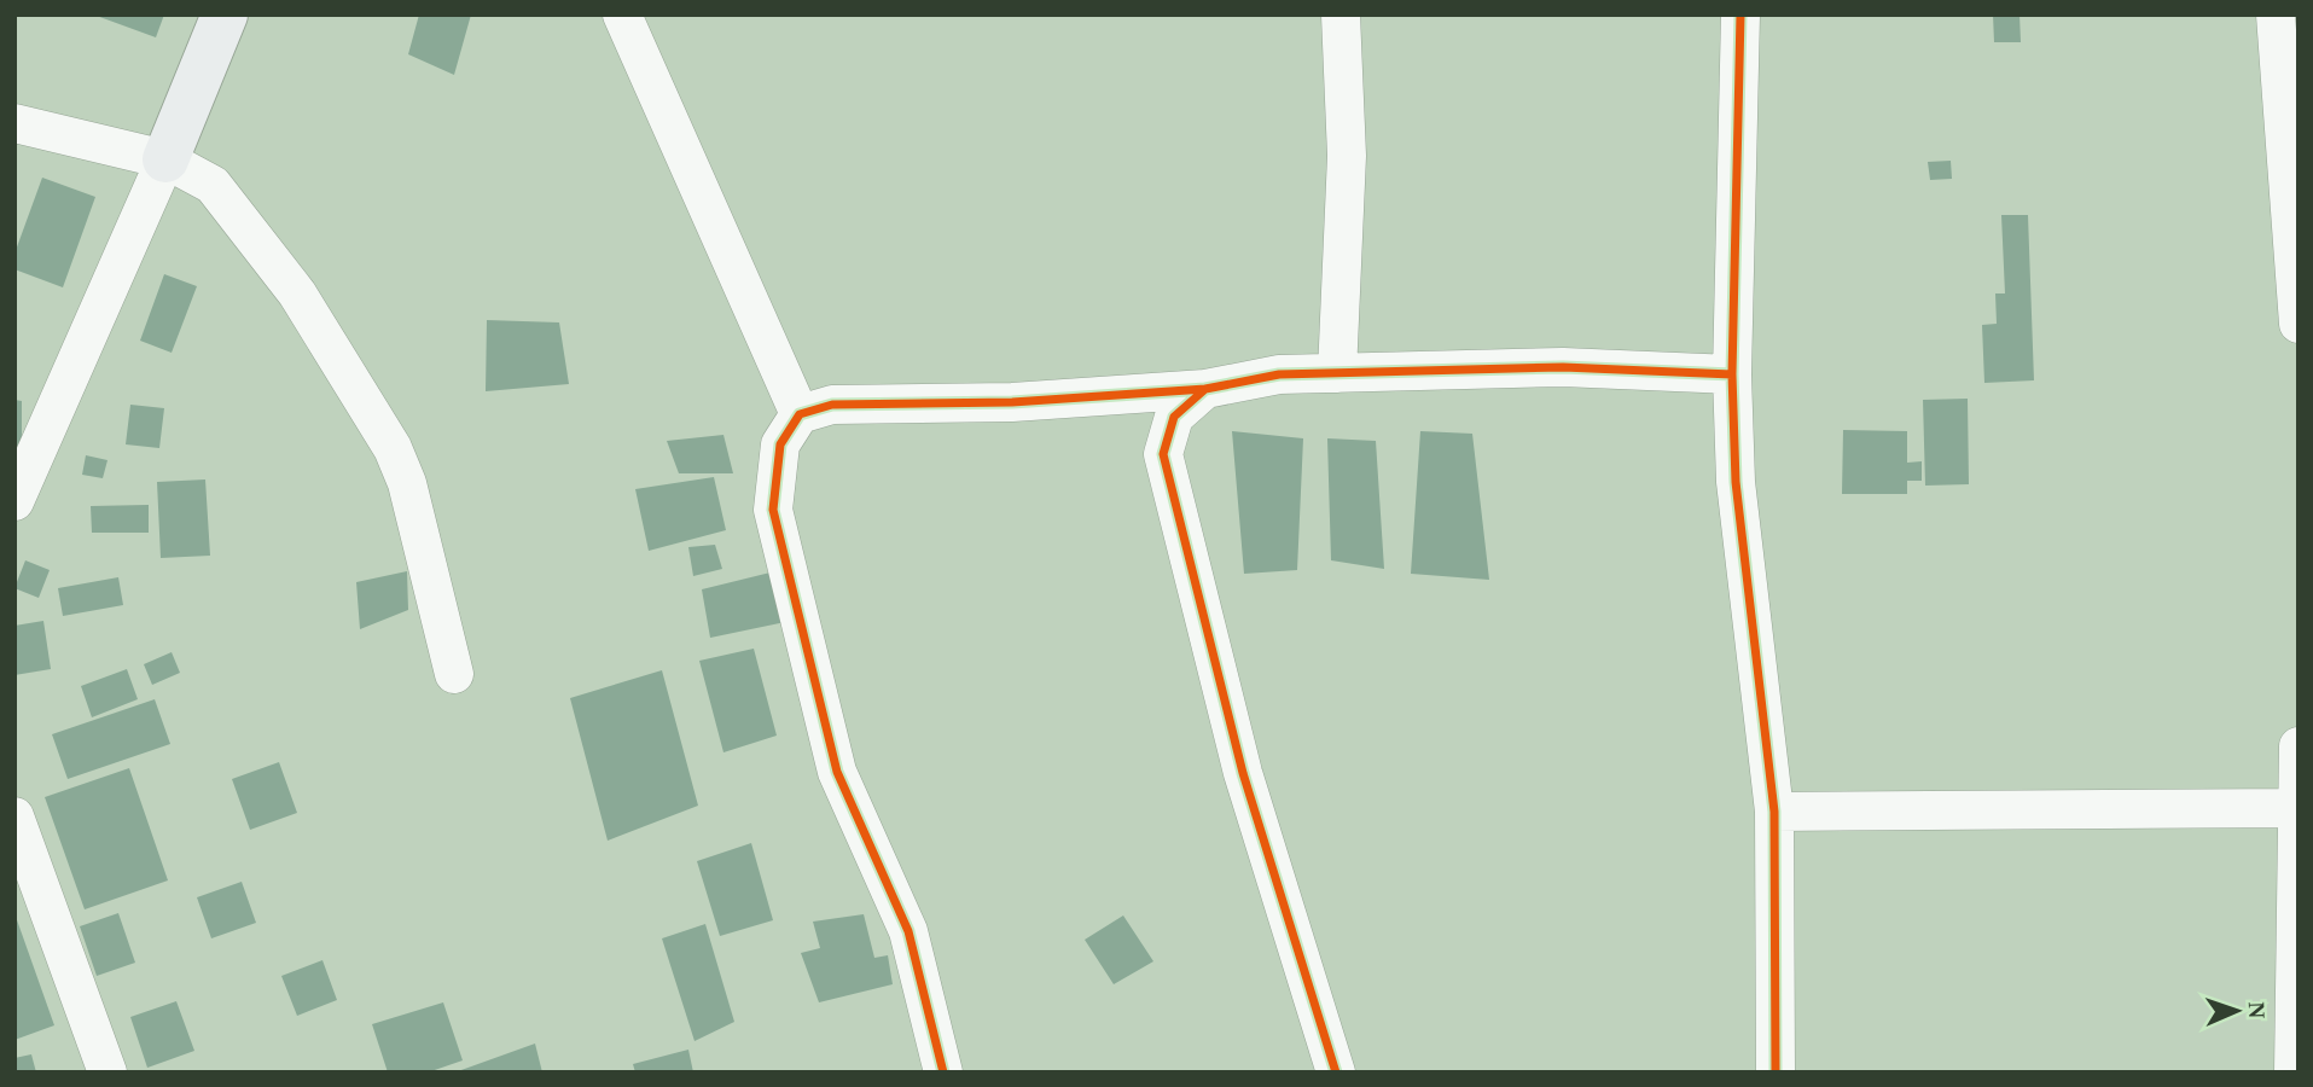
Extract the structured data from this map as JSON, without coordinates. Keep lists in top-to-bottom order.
{
  "north": "right"
}
